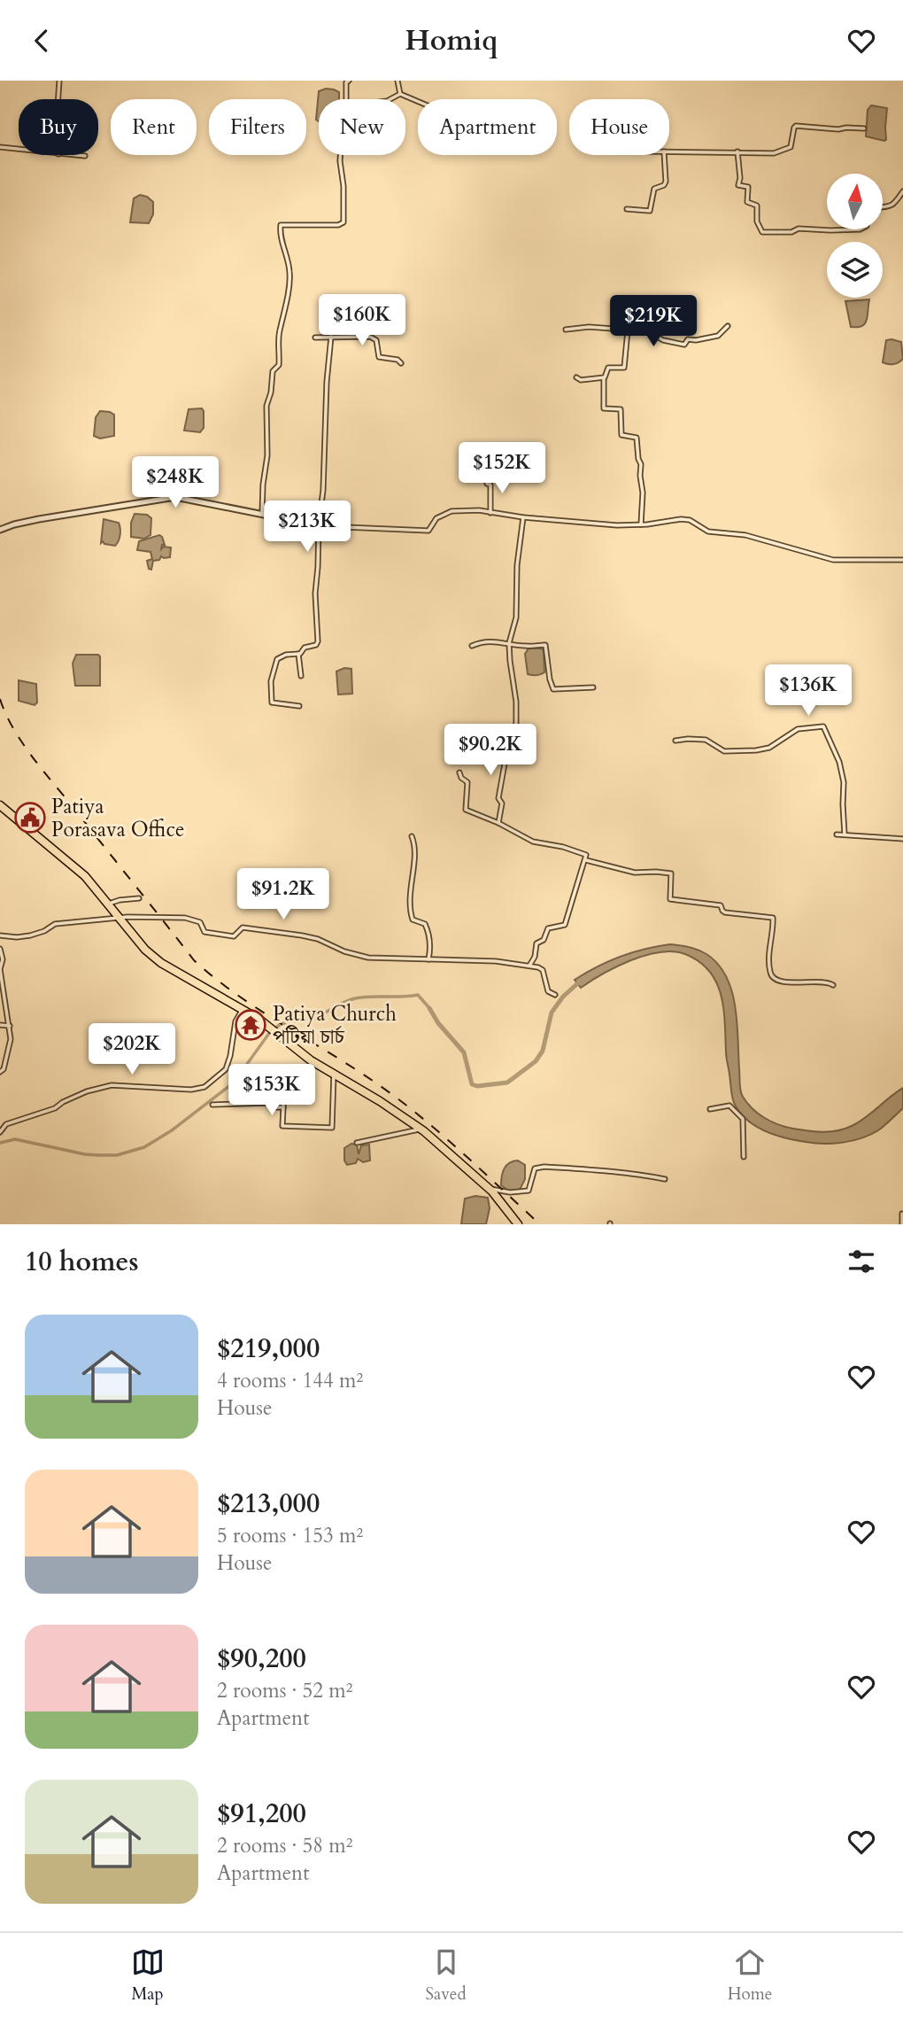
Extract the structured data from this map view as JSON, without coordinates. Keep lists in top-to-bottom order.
{
  "places": {
    "public building": ["Patiya Porasava Office"],
    "temple": ["Patiya Church পটিয়া চার্চ"]
  },
  "north": "top",
  "page": {
    "header": "Homiq",
    "chip": [
      "Buy",
      "Rent",
      "Filters",
      "New",
      "Apartment",
      "House"
    ],
    "price": [
      "$160K",
      "$219K",
      "$152K",
      "$248K",
      "$213K",
      "$136K",
      "$90.2K",
      "$91.2K",
      "$202K",
      "$153K"
    ],
    "heading": "10 homes",
    "list": [
      {
        "name": "$219,000",
        "note": "4 rooms · 144 m² · House"
      },
      {
        "name": "$213,000",
        "note": "5 rooms · 153 m² · House"
      },
      {
        "name": "$90,200",
        "note": "2 rooms · 52 m² · Apartment"
      },
      {
        "name": "$91,200",
        "note": "2 rooms · 58 m² · Apartment"
      }
    ],
    "tabs": ["Map", "Saved", "Home"]
  }
}
